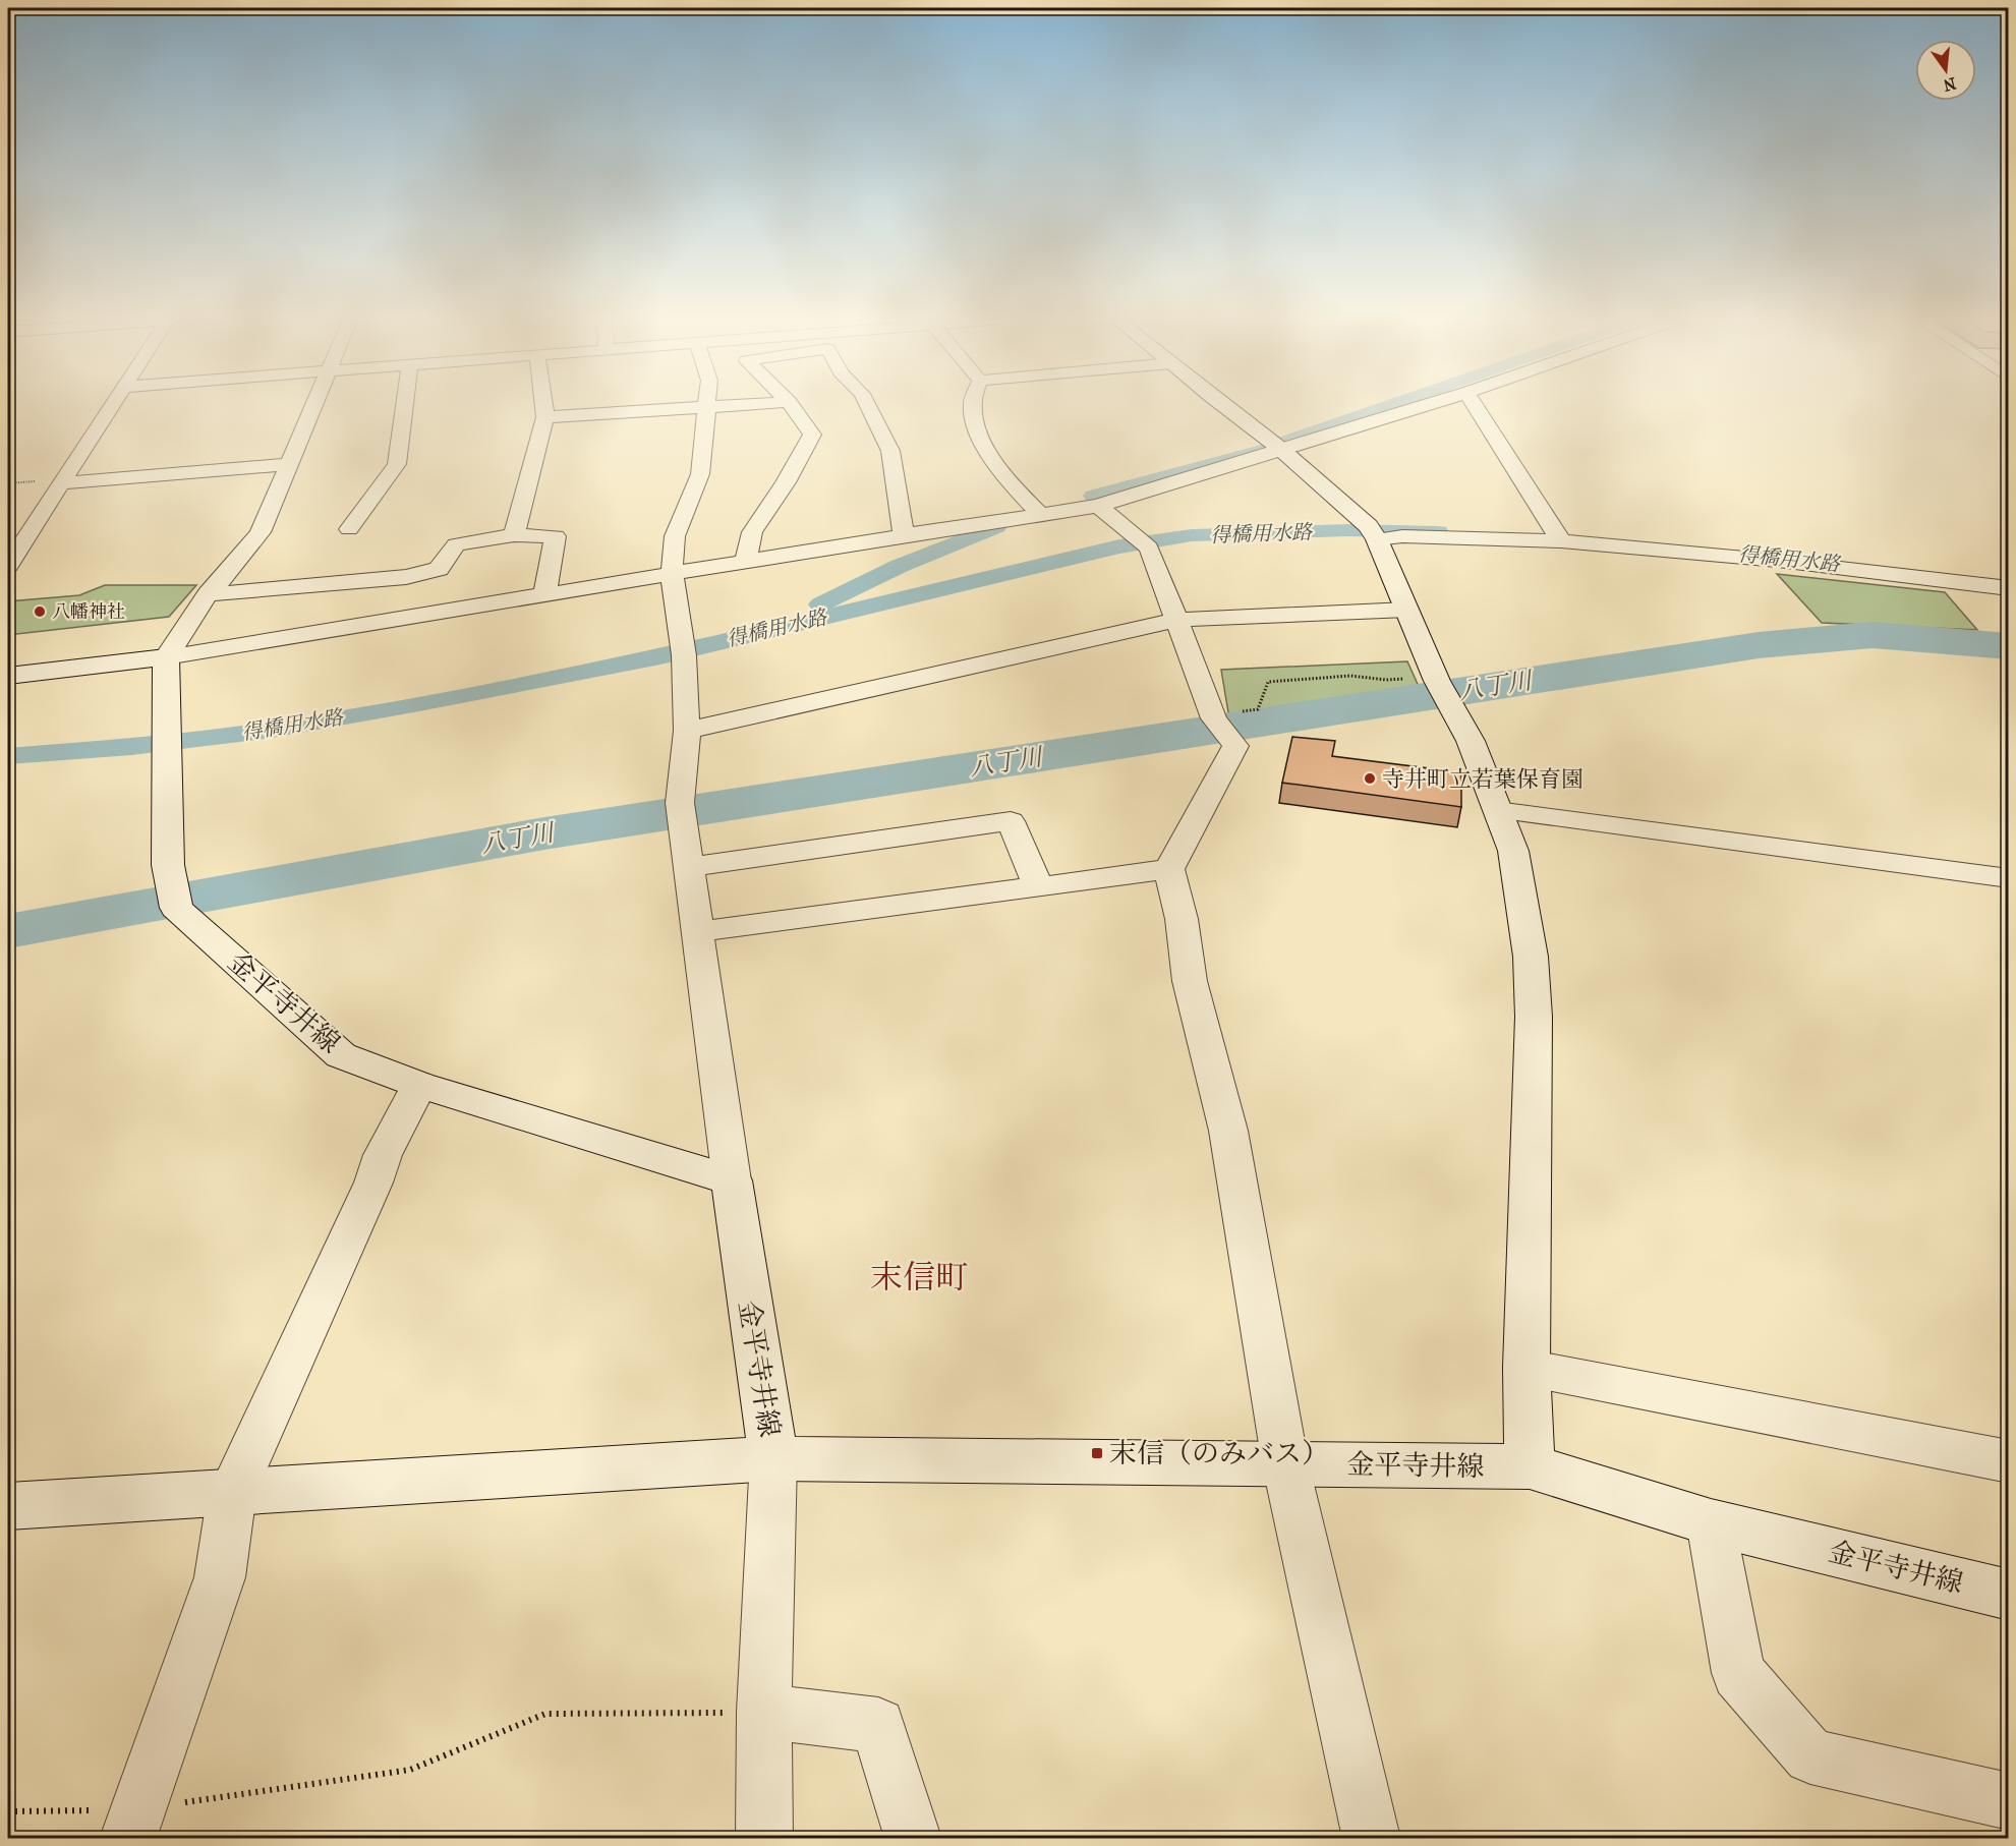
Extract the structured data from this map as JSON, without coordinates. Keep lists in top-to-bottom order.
{
  "streets": {
    "street": ["金平寺井線"]
  },
  "districts": ["末信町"],
  "water": ["得橋用水路", "八丁川"],
  "places": {
    "other": ["八幡神社", "寺井町立若葉保育園"],
    "transit": ["末信（のみバス）"]
  },
  "north": "bottom"
}
